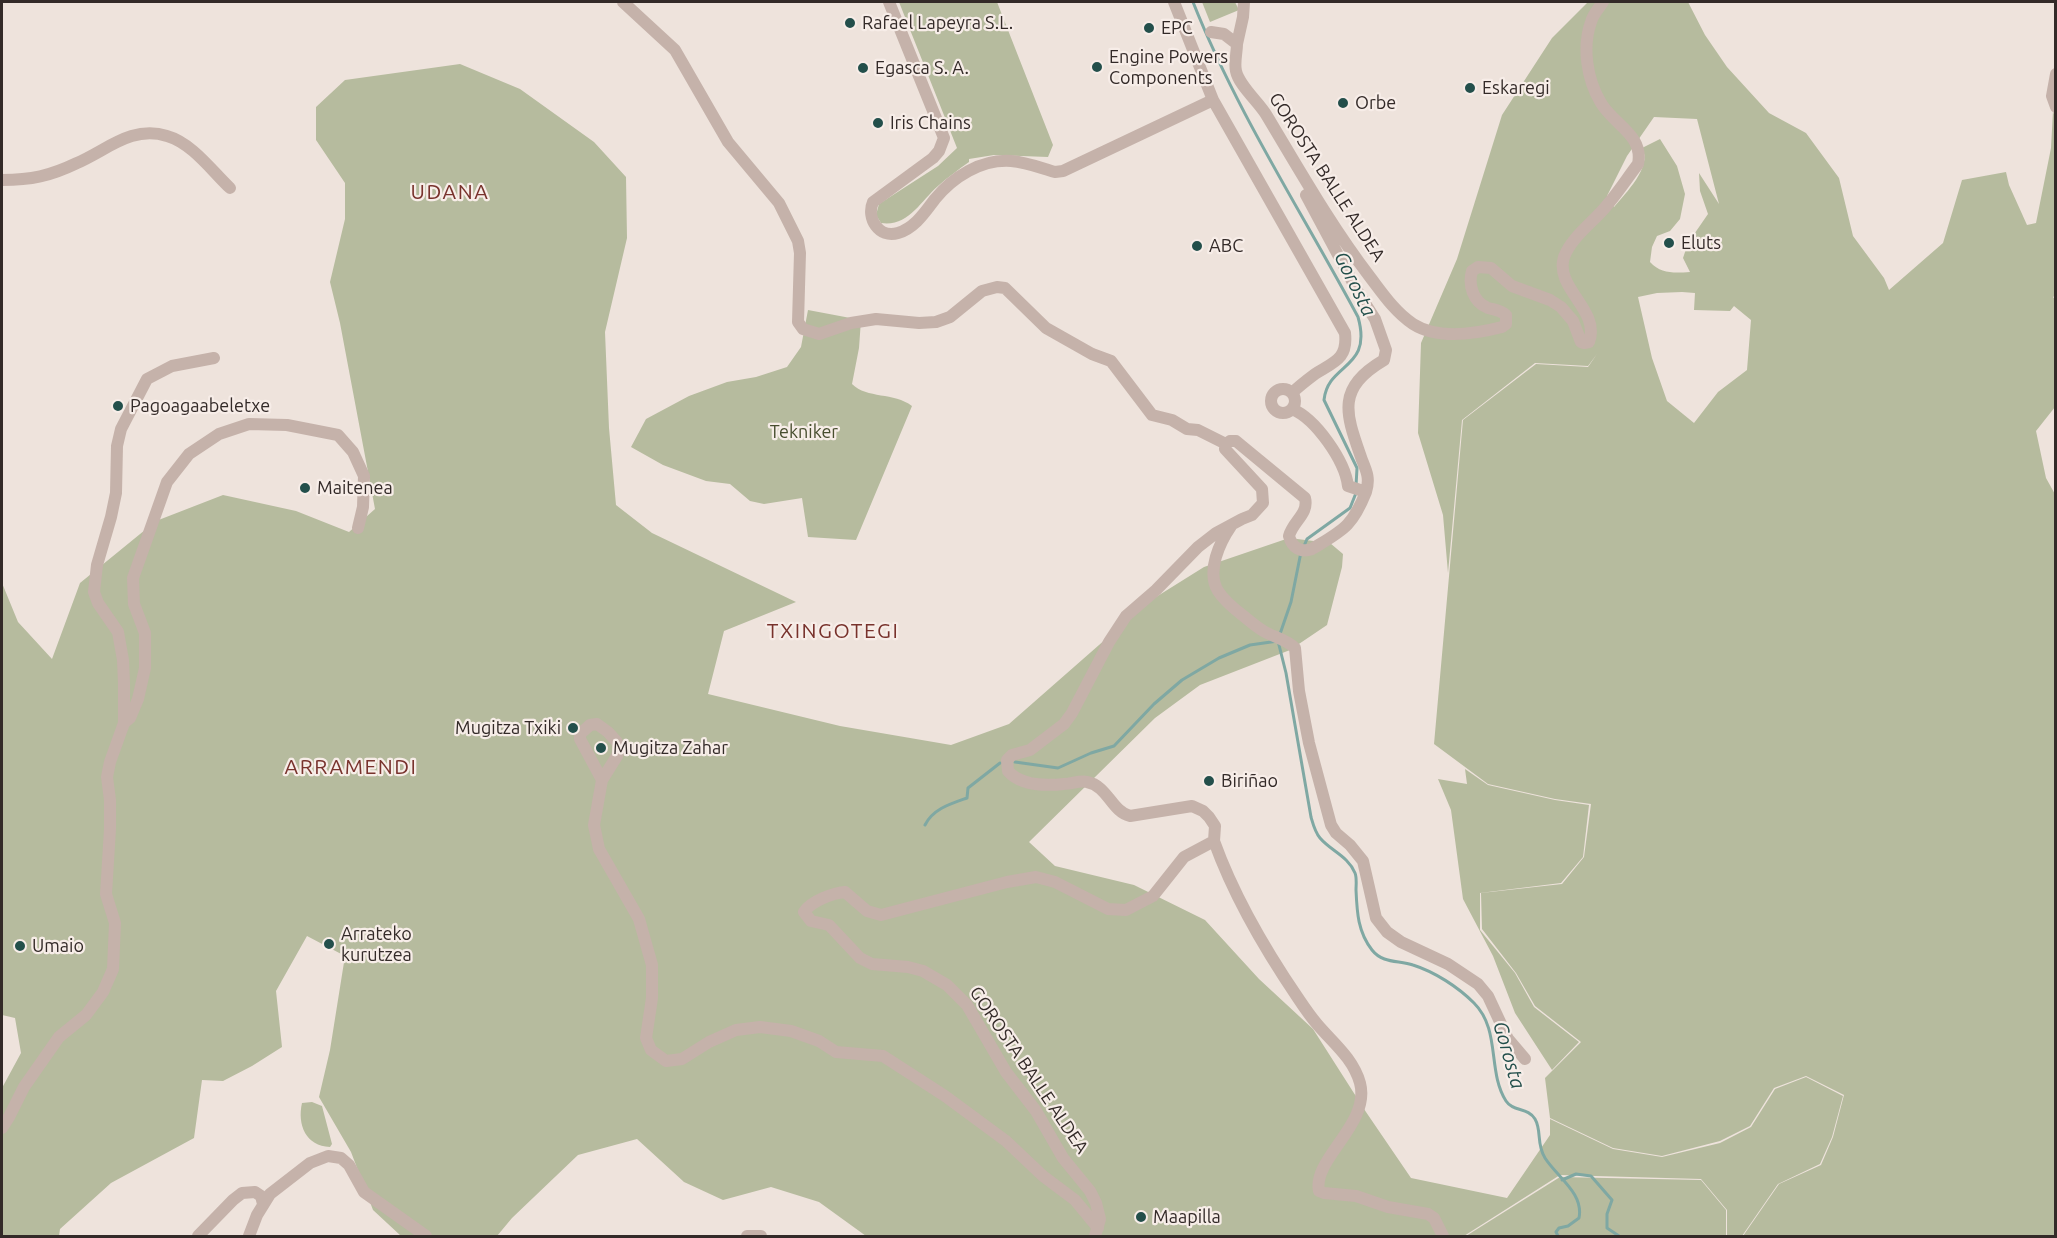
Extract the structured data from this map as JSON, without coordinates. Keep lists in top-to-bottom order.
{
  "streets": {
    "street": ["GOROSTA BALLE ALDEA"]
  },
  "districts": ["UDANA", "TXINGOTEGI", "ARRAMENDI"],
  "water": ["Gorosta"],
  "parks": ["Tekniker"],
  "places": [
    "Rafael Lapeyra S.L.",
    "EPC",
    "Engine Powers Components",
    "Egasca S. A.",
    "Eskaregi",
    "Orbe",
    "Iris Chains",
    "Eluts",
    "ABC",
    "Pagoagaabeletxe",
    "Maitenea",
    "Mugitza Txiki",
    "Mugitza Zahar",
    "Biriñao",
    "Arrateko kurutzea",
    "Umaio",
    "Maapilla"
  ]
}
